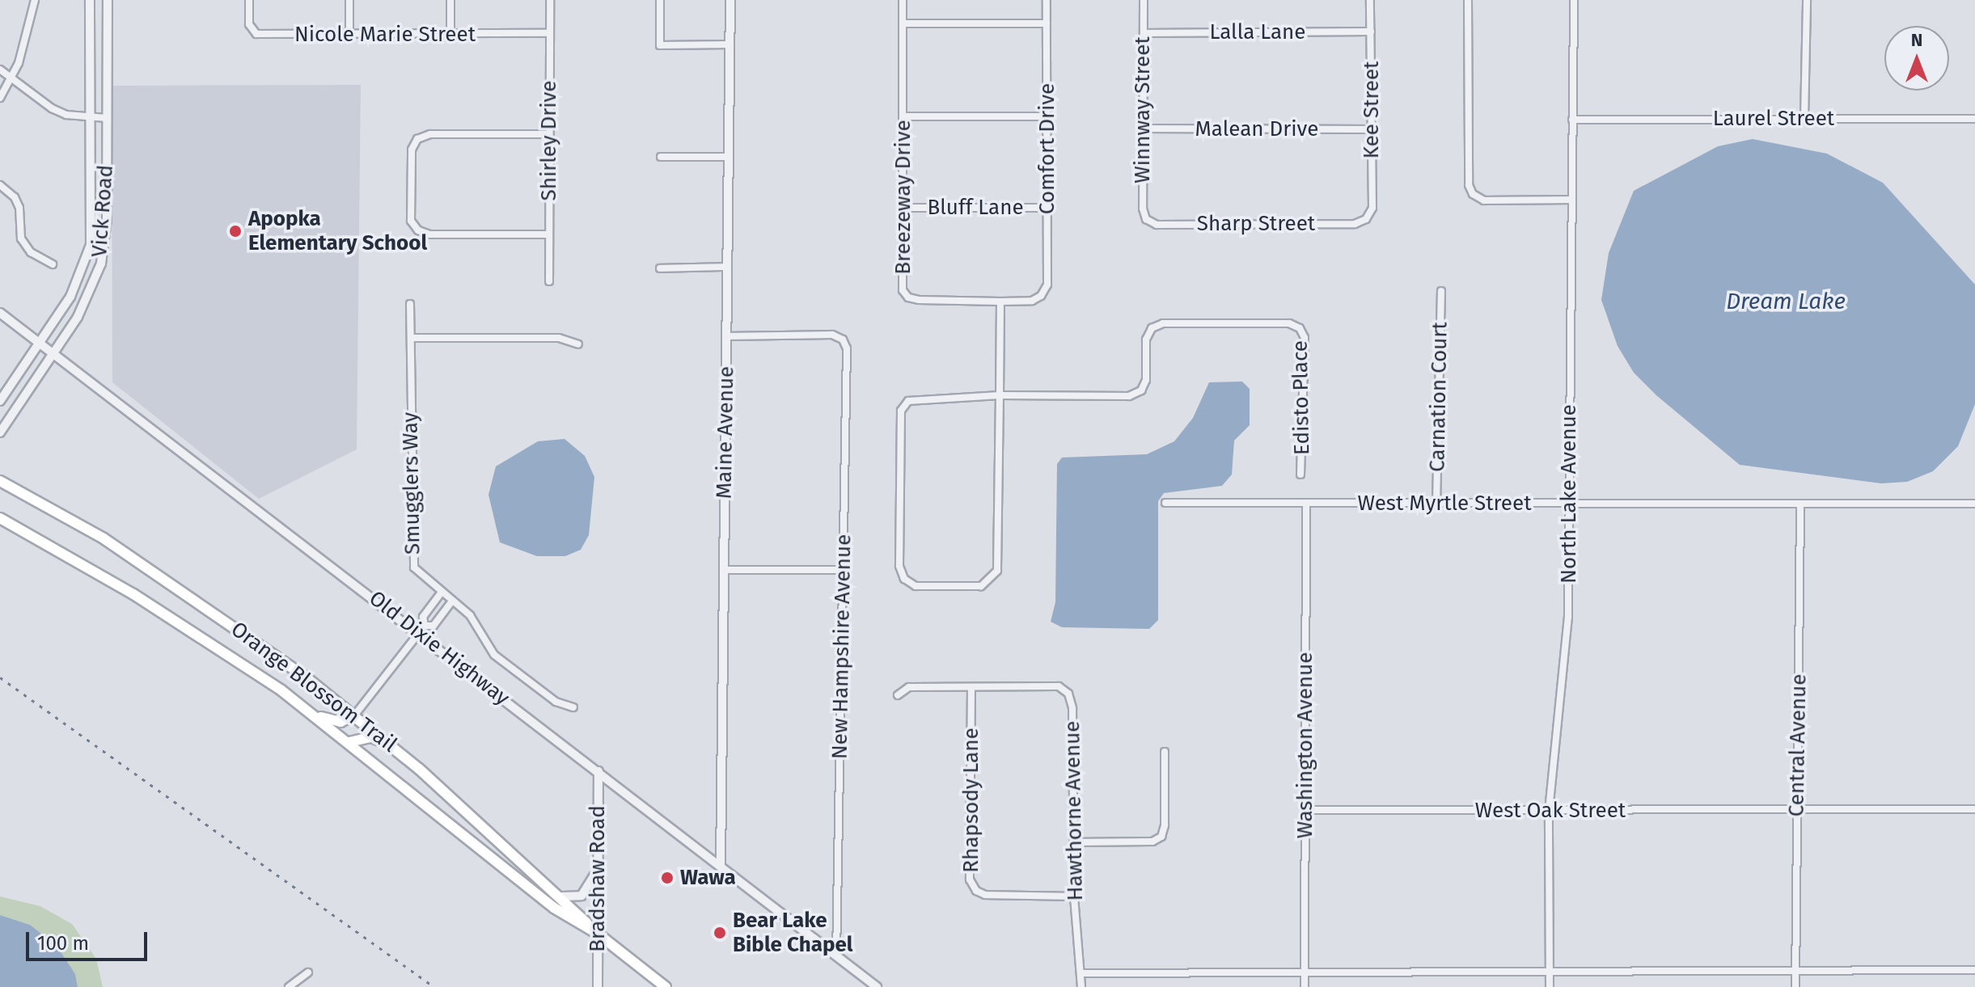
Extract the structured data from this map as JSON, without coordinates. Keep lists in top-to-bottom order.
{
  "streets": {
    "main road": ["Orange Blossom Trail"],
    "street": [
      "Lalla Lane",
      "Nicole Marie Street",
      "Winnway Street",
      "Kee Street",
      "Laurel Street",
      "Malean Drive",
      "Shirley Drive",
      "Comfort Drive",
      "Breezeway Drive",
      "Bluff Lane",
      "Vick Road",
      "Sharp Street",
      "Carnation Court",
      "Edisto Place",
      "Maine Avenue",
      "Smugglers Way",
      "North Lake Avenue",
      "West Myrtle Street",
      "New Hampshire Avenue",
      "Old Dixie Highway",
      "Washington Avenue",
      "Central Avenue",
      "Rhapsody Lane",
      "Hawthorne Avenue",
      "West Oak Street",
      "Bradshaw Road"
    ]
  },
  "crossings": [
    ["Lalla Lane", "Winnway Street"],
    ["Lalla Lane", "Kee Street"],
    ["Nicole Marie Street", "Shirley Drive"],
    ["Winnway Street", "Malean Drive"],
    ["Winnway Street", "Sharp Street"],
    ["Kee Street", "Malean Drive"],
    ["Kee Street", "Sharp Street"],
    ["Laurel Street", "North Lake Avenue"],
    ["Comfort Drive", "Breezeway Drive"],
    ["Comfort Drive", "Bluff Lane"],
    ["Breezeway Drive", "Bluff Lane"],
    ["Vick Road", "Old Dixie Highway"],
    ["Carnation Court", "West Myrtle Street"],
    ["Maine Avenue", "New Hampshire Avenue"],
    ["Maine Avenue", "Old Dixie Highway"],
    ["North Lake Avenue", "West Myrtle Street"],
    ["North Lake Avenue", "West Oak Street"],
    ["West Myrtle Street", "Washington Avenue"],
    ["West Myrtle Street", "Central Avenue"],
    ["New Hampshire Avenue", "Old Dixie Highway"],
    ["Old Dixie Highway", "Bradshaw Road"],
    ["Orange Blossom Trail", "Bradshaw Road"],
    ["Washington Avenue", "West Oak Street"],
    ["Central Avenue", "West Oak Street"],
    ["Rhapsody Lane", "Hawthorne Avenue"]
  ],
  "water": ["Dream Lake"],
  "places": ["Apopka Elementary School", "Wawa", "Bear Lake Bible Chapel"],
  "scale_bar": "100 m",
  "north": "top"
}
